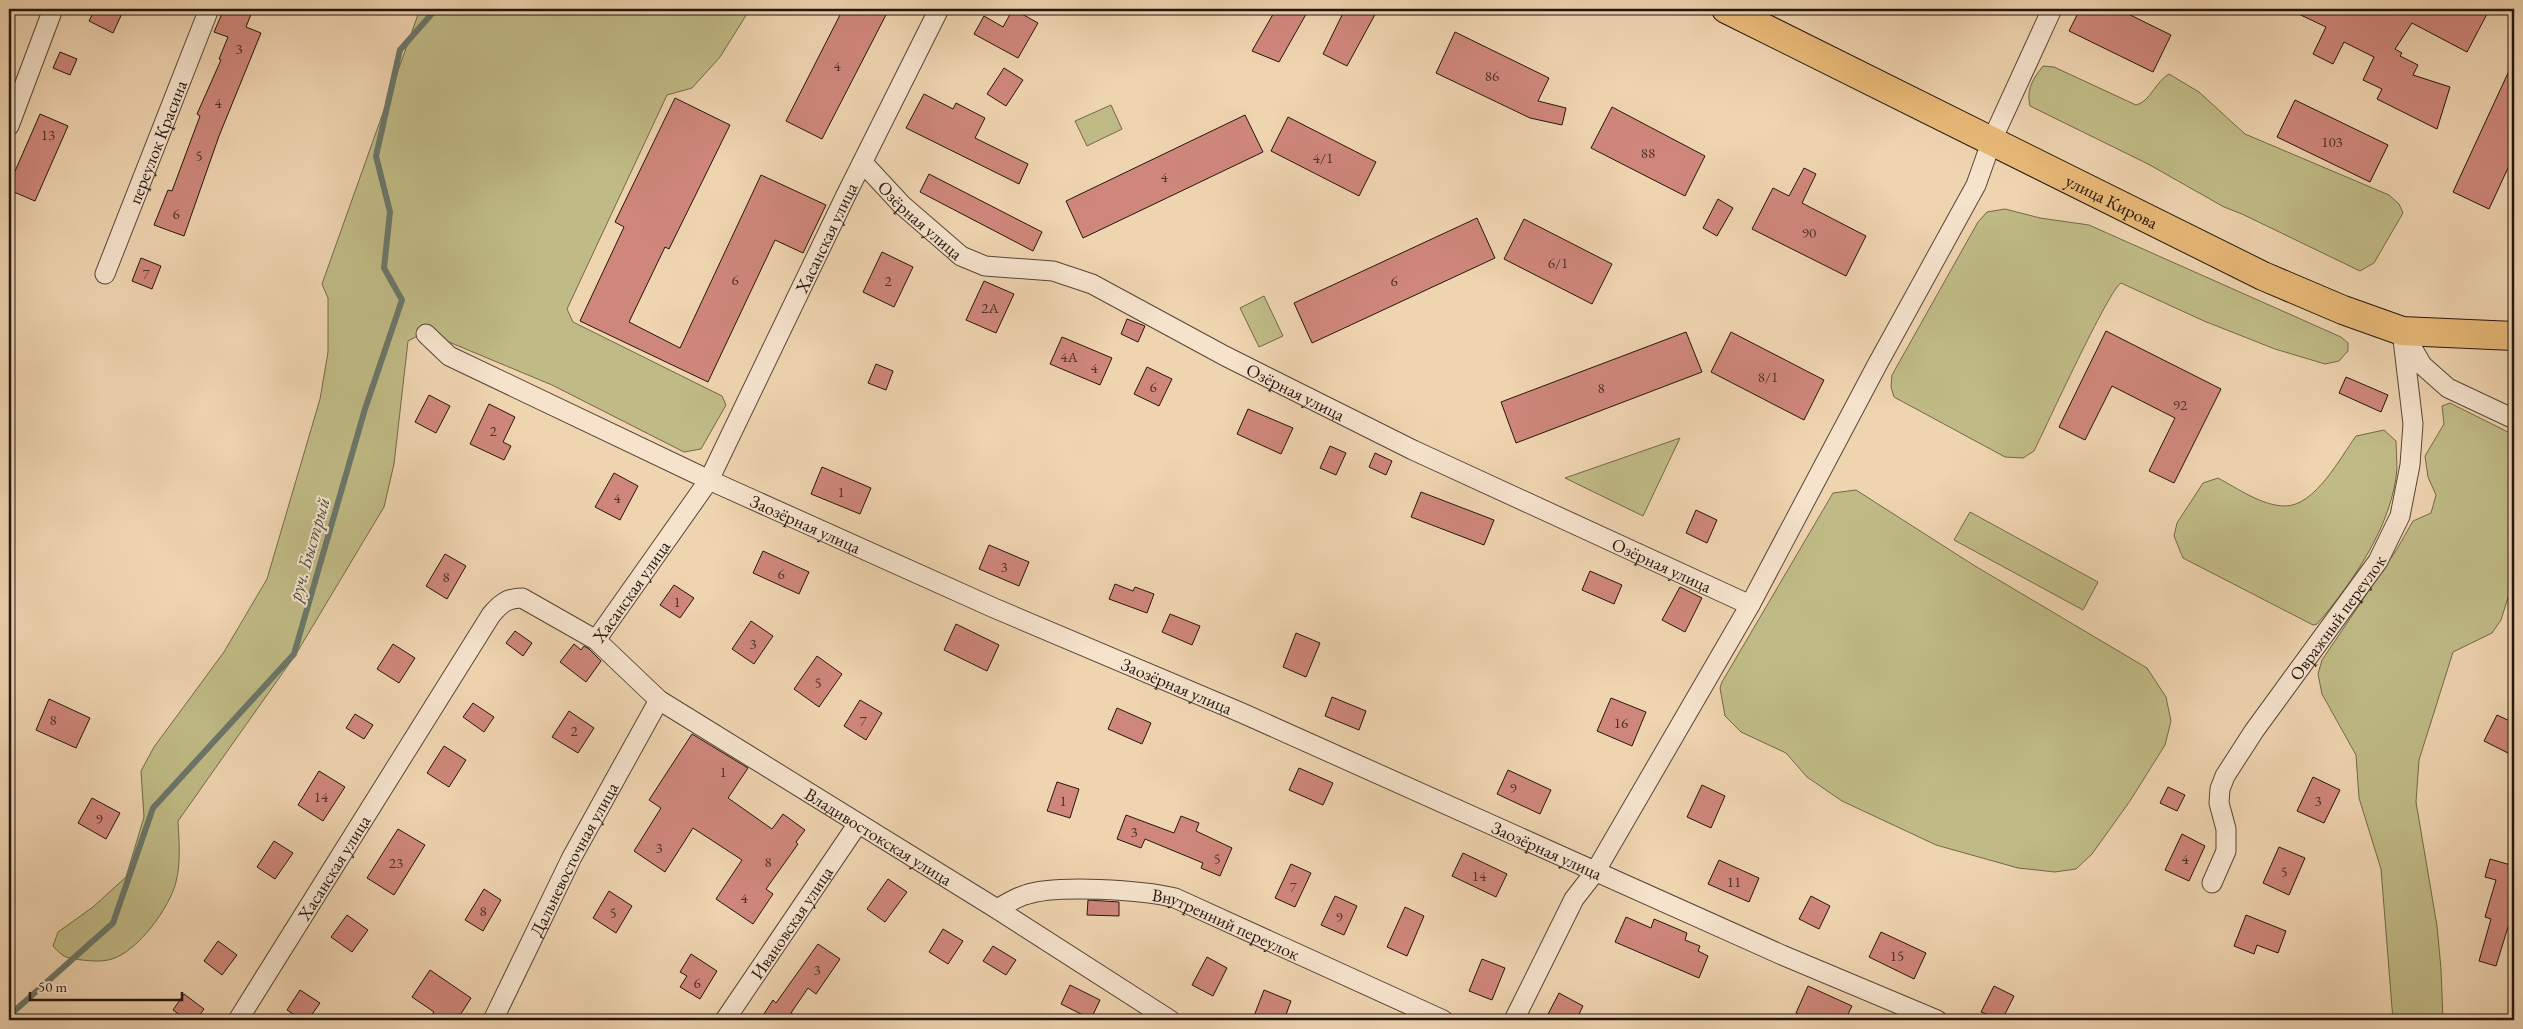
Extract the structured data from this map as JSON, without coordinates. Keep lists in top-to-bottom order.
{
  "streets": {
    "main road": ["улица Кирова"],
    "street": [
      "переулок Красина",
      "Озёрная улица",
      "Хасанская улица",
      "Заозёрная улица",
      "Овражный переулок",
      "Владивостокская улица",
      "Дальневосточная улица",
      "Ивановская улица",
      "Внутренний переулок"
    ]
  },
  "crossings": [
    ["улица Кирова", "Овражный переулок"],
    ["Озёрная улица", "Хасанская улица"],
    ["Хасанская улица", "Заозёрная улица"],
    ["Хасанская улица", "Владивостокская улица"],
    ["Владивостокская улица", "Дальневосточная улица"],
    ["Владивостокская улица", "Ивановская улица"],
    ["Владивостокская улица", "Внутренний переулок"]
  ],
  "water": ["руч. Быстрый"],
  "house_numbers": [
    "3",
    "4",
    "86",
    "4",
    "13",
    "103",
    "88",
    "5",
    "4/1",
    "4",
    "6",
    "90",
    "6/1",
    "7",
    "6",
    "2",
    "6",
    "2А",
    "4А",
    "4",
    "8/1",
    "6",
    "8",
    "92",
    "2",
    "1",
    "4",
    "3",
    "6",
    "8",
    "1",
    "3",
    "5",
    "8",
    "7",
    "16",
    "2",
    "1",
    "9",
    "14",
    "1",
    "3",
    "9",
    "3",
    "3",
    "5",
    "4",
    "8",
    "23",
    "5",
    "14",
    "11",
    "7",
    "4",
    "8",
    "5",
    "9",
    "15",
    "3",
    "6"
  ],
  "scale_bar": "50 m"
}
